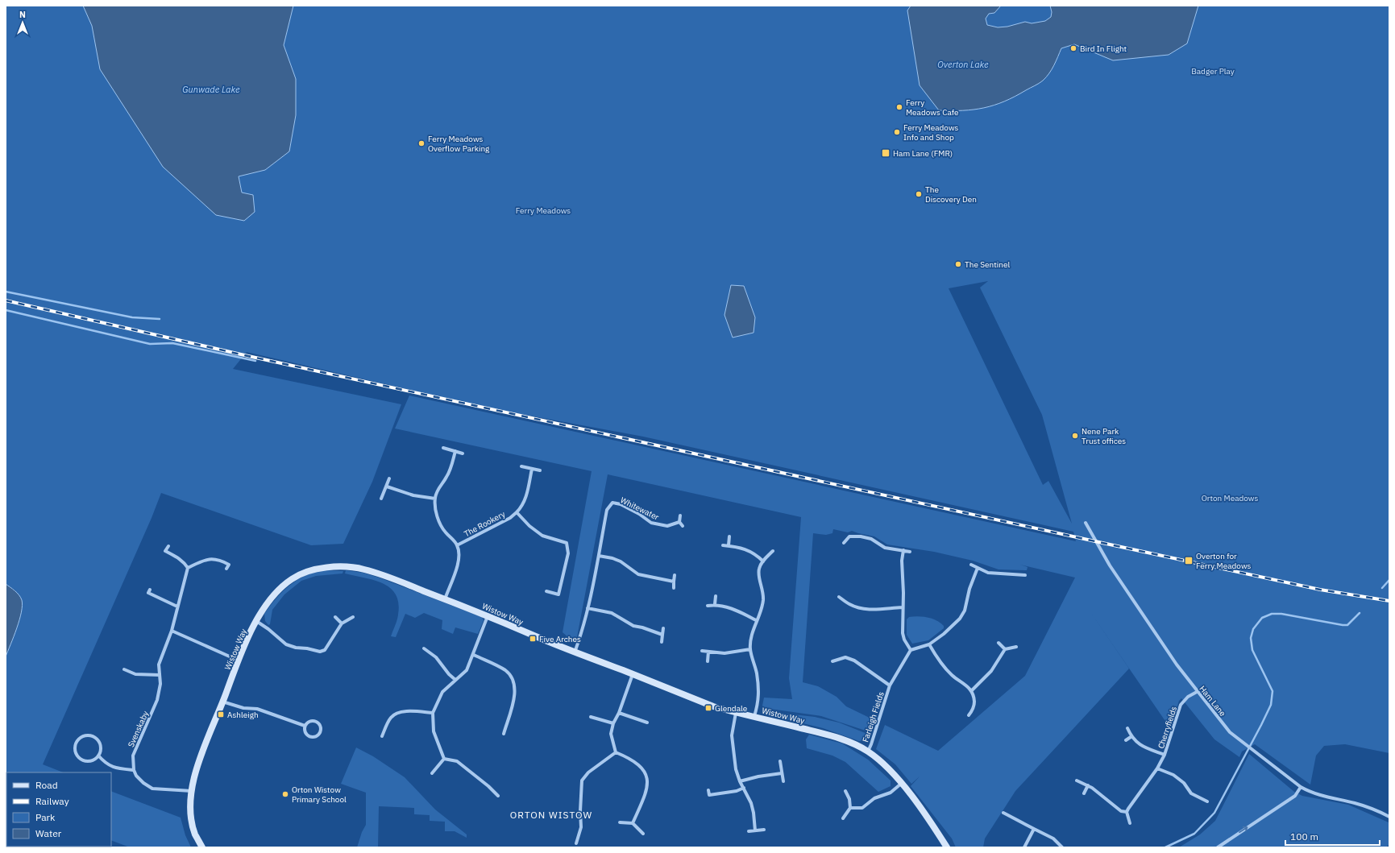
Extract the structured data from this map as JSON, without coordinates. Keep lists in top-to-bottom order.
{
  "streets": {
    "street": [
      "Whitewater",
      "The Rookery",
      "Wistow Way",
      "Ham Lane",
      "Farleigh Fields",
      "Cherryfields",
      "Svenskaby"
    ]
  },
  "crossings": [
    ["Whitewater", "Wistow Way"],
    ["The Rookery", "Wistow Way"],
    ["Wistow Way", "Farleigh Fields"],
    ["Ham Lane", "Cherryfields"]
  ],
  "districts": ["ORTON WISTOW"],
  "water": ["Overton Lake", "Gunwade Lake"],
  "parks": ["Badger Play", "Ferry Meadows", "Orton Meadows"],
  "places": {
    "other": [
      "Bird In Flight",
      "Ferry Meadows Cafe",
      "Ferry Meadows Info and Shop",
      "Ferry Meadows Overflow Parking",
      "The Discovery Den",
      "The Sentinel",
      "Nene Park Trust offices",
      "Orton Wistow Primary School"
    ],
    "transit": [
      "Ham Lane (FMR)",
      "Overton for Ferry Meadows",
      "Five Arches",
      "Glendale",
      "Ashleigh"
    ]
  },
  "legend": [
    "Road",
    "Railway",
    "Park",
    "Water"
  ],
  "scale_bar": "100 m",
  "north": "top"
}
